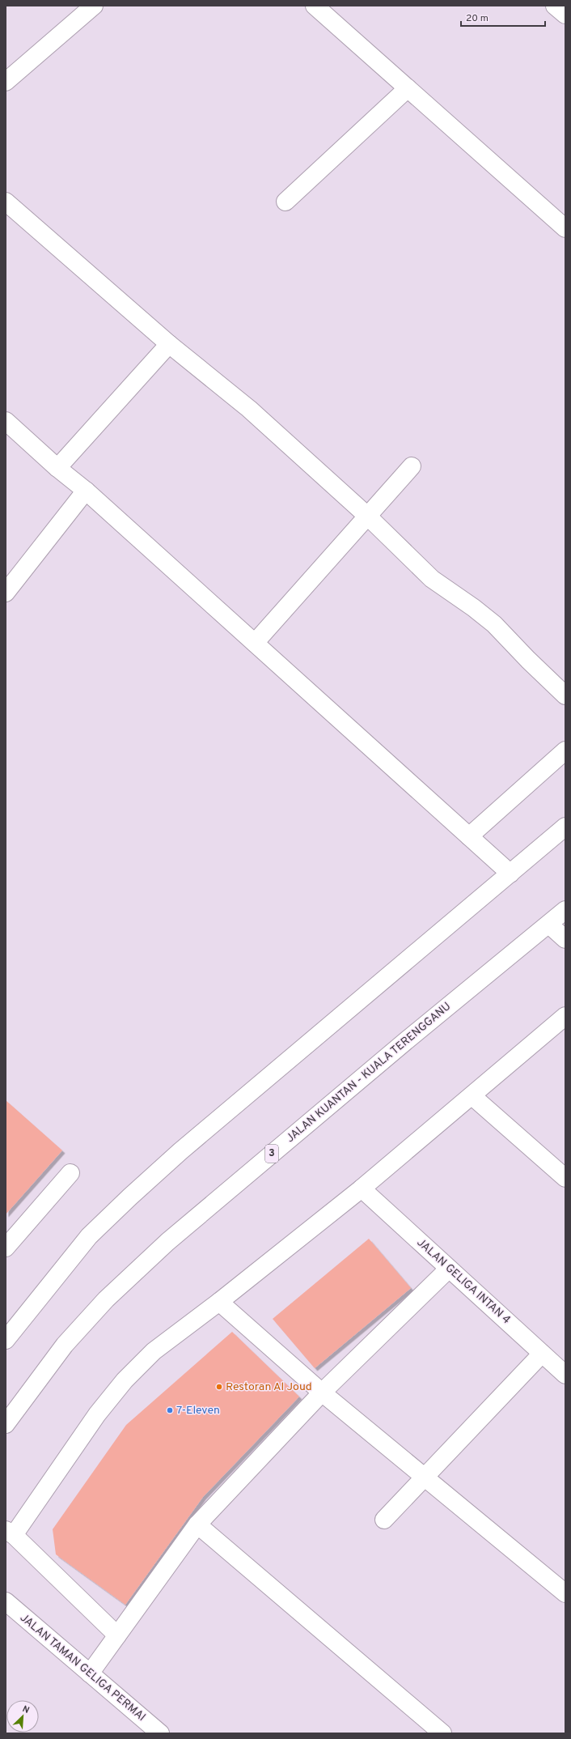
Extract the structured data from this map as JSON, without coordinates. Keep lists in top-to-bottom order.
{
  "streets": {
    "main road": [
      "JALAN KUANTAN - KUALA TERENGGANU",
      "3",
      "JALAN GELIGA INTAN 4",
      "JALAN TAMAN GELIGA PERMAI"
    ]
  },
  "places": ["Restoran Al Joud", "7-Eleven"],
  "scale_bar": "20 m",
  "north": "top right"
}
